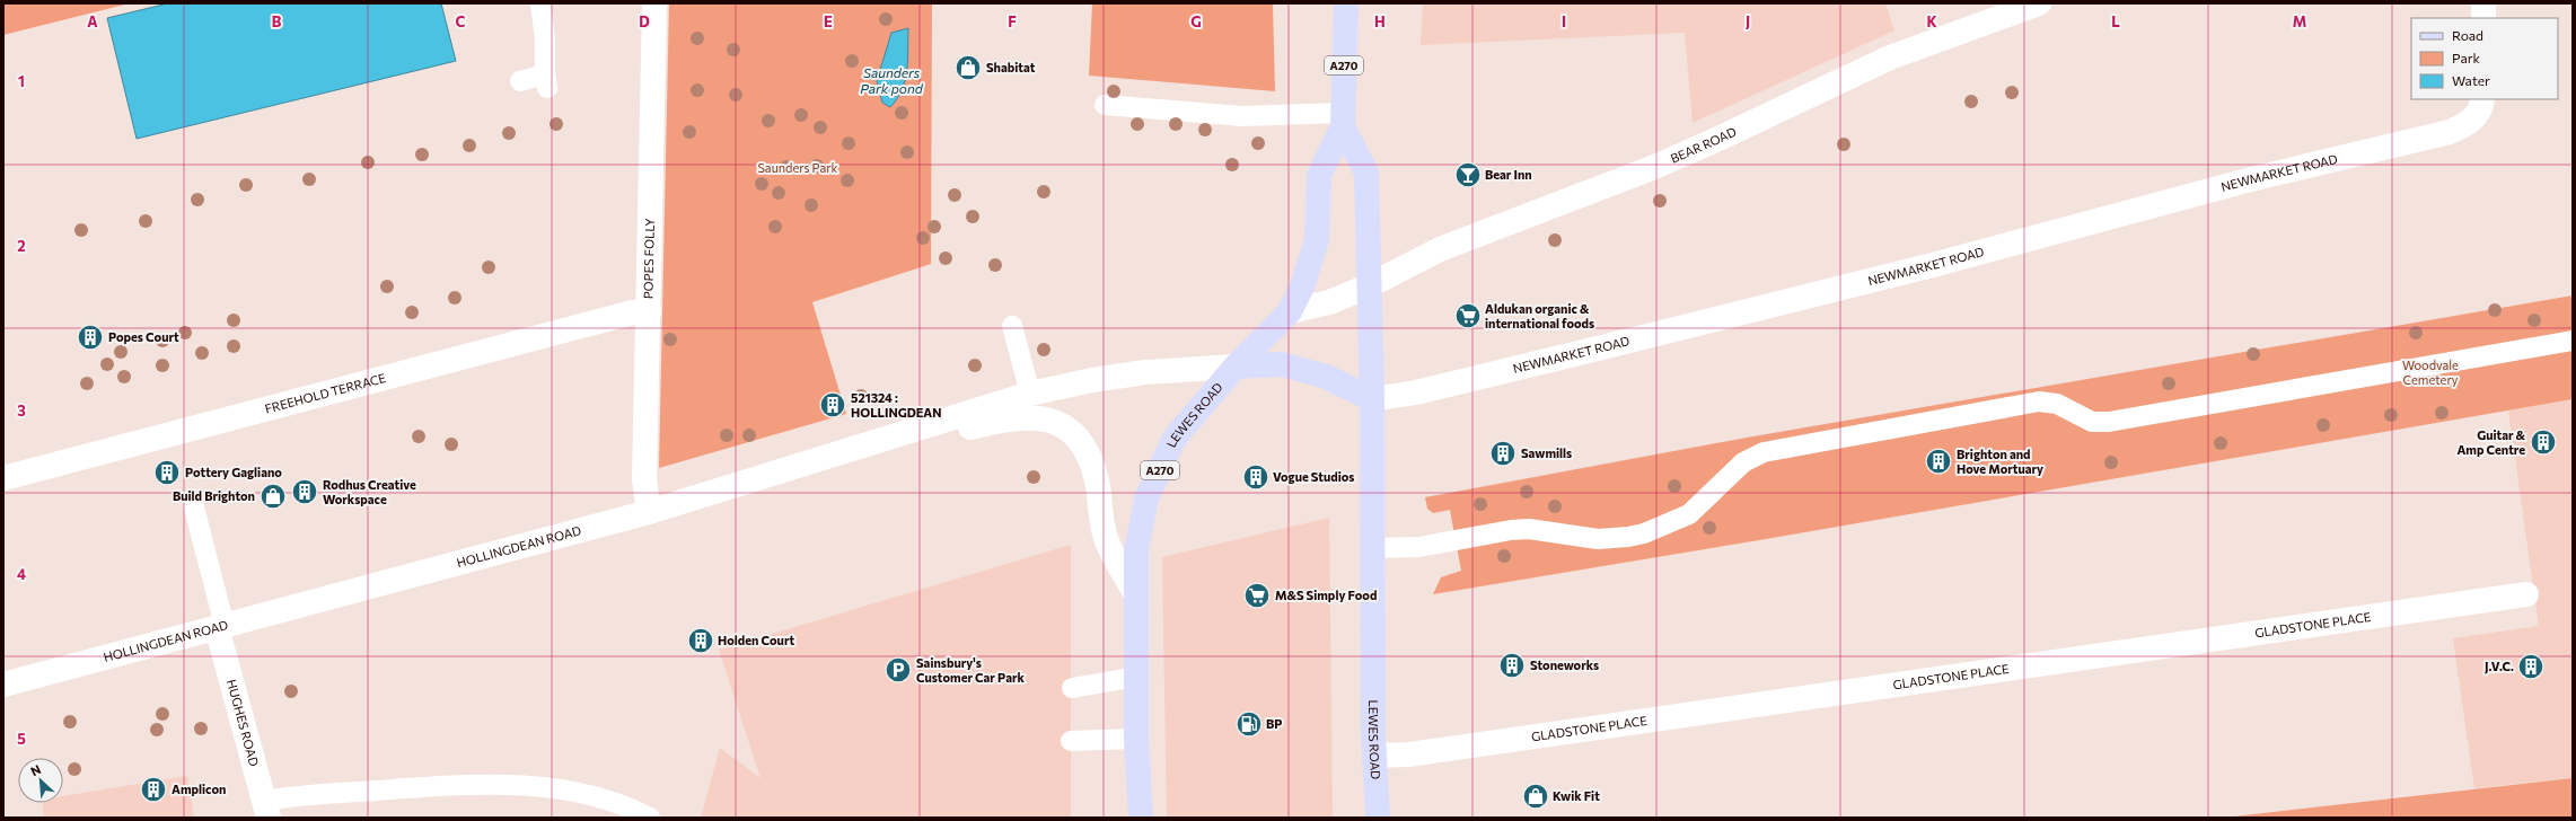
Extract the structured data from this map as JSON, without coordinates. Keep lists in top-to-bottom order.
{
  "streets": {
    "main road": ["A270", "LEWES ROAD"],
    "street": [
      "BEAR ROAD",
      "NEWMARKET ROAD",
      "POPES FOLLY",
      "FREEHOLD TERRACE",
      "HOLLINGDEAN ROAD",
      "GLADSTONE PLACE",
      "HUGHES ROAD"
    ]
  },
  "crossings": [
    ["BEAR ROAD", "LEWES ROAD"],
    ["NEWMARKET ROAD", "LEWES ROAD"],
    ["POPES FOLLY", "FREEHOLD TERRACE"],
    ["POPES FOLLY", "HOLLINGDEAN ROAD"],
    ["LEWES ROAD", "HOLLINGDEAN ROAD"],
    ["LEWES ROAD", "GLADSTONE PLACE"],
    ["HOLLINGDEAN ROAD", "HUGHES ROAD"]
  ],
  "water": ["Saunders Park pond"],
  "parks": ["Saunders Park", "Woodvale Cemetery"],
  "places": {
    "shop": ["Shabitat", "Build Brighton", "Kwik Fit"],
    "bar": ["Bear Inn"],
    "supermarket": ["Aldukan organic & international foods", "M&S Simply Food"],
    "building": [
      "Popes Court",
      "521324 : HOLLINGDEAN",
      "Guitar & Amp Centre",
      "Sawmills",
      "Brighton and Hove Mortuary",
      "Pottery Gagliano",
      "Vogue Studios",
      "Rodhus Creative Workspace",
      "Holden Court",
      "Stoneworks",
      "J.V.C.",
      "Amplicon"
    ],
    "parking": ["Sainsbury's Customer Car Park"],
    "fuel station": ["BP"]
  },
  "legend": ["Road", "Park", "Water"],
  "north": "top left",
  "grid": {
    "columns": [
      "A",
      "B",
      "C",
      "D",
      "E",
      "F",
      "G",
      "H",
      "I",
      "J",
      "K",
      "L",
      "M"
    ],
    "rows": [
      "1",
      "2",
      "3",
      "4",
      "5"
    ]
  }
}
